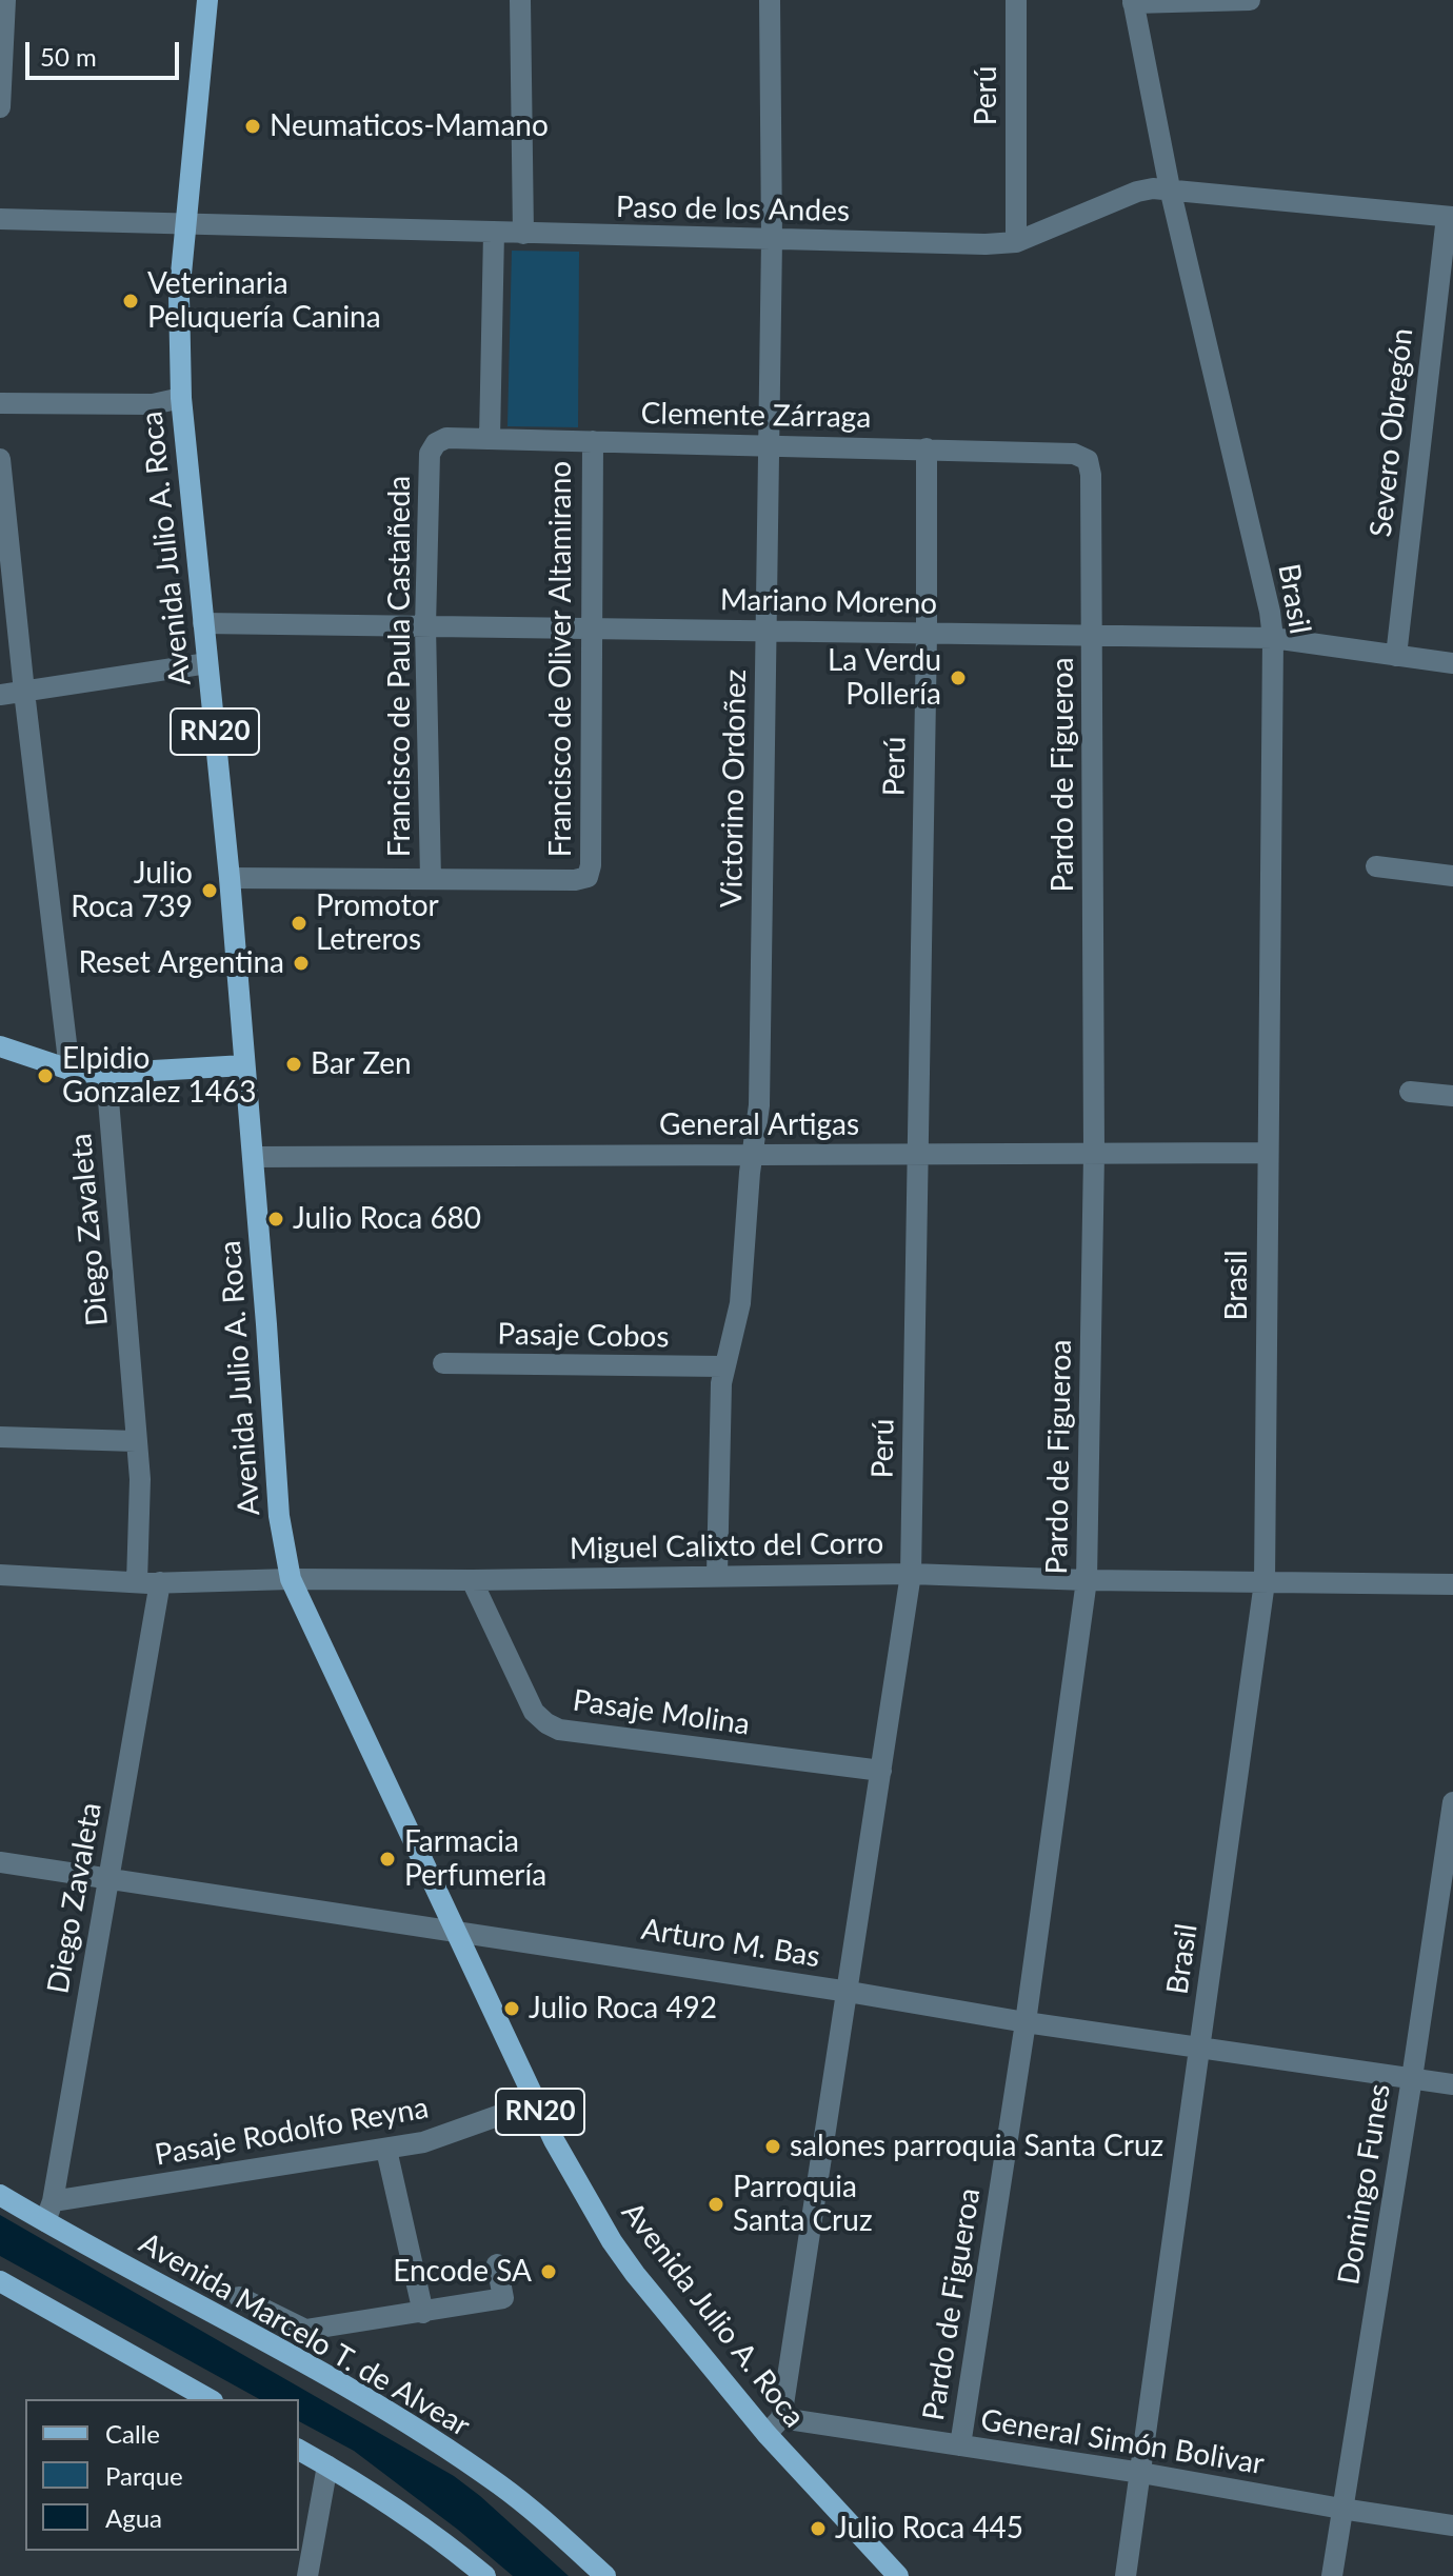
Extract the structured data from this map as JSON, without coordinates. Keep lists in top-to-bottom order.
{
  "streets": {
    "main road": ["Avenida Julio A. Roca", "RN20", "Avenida Marcelo T. de Alvear"],
    "street": [
      "Perú",
      "Paso de los Andes",
      "Clemente Zárraga",
      "Severo Obregón",
      "Brasil",
      "Mariano Moreno",
      "Francisco de Oliver Altamirano",
      "Francisco de Paula Castañeda",
      "Pardo de Figueroa",
      "Victorino Ordoñez",
      "General Artigas",
      "Diego Zavaleta",
      "Pasaje Cobos",
      "Miguel Calixto del Corro",
      "Pasaje Molina",
      "Arturo M. Bas",
      "Pasaje Rodolfo Reyna",
      "Domingo Funes",
      "General Simón Bolivar"
    ]
  },
  "crossings": [
    ["Perú", "Paso de los Andes"],
    ["Perú", "Clemente Zárraga"],
    ["Perú", "Avenida Julio A. Roca"],
    ["Perú", "Mariano Moreno"],
    ["Perú", "General Artigas"],
    ["Perú", "Miguel Calixto del Corro"],
    ["Perú", "Pasaje Molina"],
    ["Perú", "Arturo M. Bas"],
    ["Perú", "General Simón Bolivar"],
    ["Paso de los Andes", "Severo Obregón"],
    ["Paso de los Andes", "Avenida Julio A. Roca"],
    ["Paso de los Andes", "Brasil"],
    ["Paso de los Andes", "Victorino Ordoñez"],
    ["Clemente Zárraga", "Francisco de Oliver Altamirano"],
    ["Clemente Zárraga", "Francisco de Paula Castañeda"],
    ["Clemente Zárraga", "Pardo de Figueroa"],
    ["Clemente Zárraga", "Victorino Ordoñez"],
    ["Severo Obregón", "Mariano Moreno"],
    ["Avenida Julio A. Roca", "Mariano Moreno"],
    ["Avenida Julio A. Roca", "General Artigas"],
    ["Avenida Julio A. Roca", "Miguel Calixto del Corro"],
    ["Avenida Julio A. Roca", "Arturo M. Bas"],
    ["Avenida Julio A. Roca", "Pasaje Rodolfo Reyna"],
    ["Avenida Julio A. Roca", "General Simón Bolivar"],
    ["Brasil", "Mariano Moreno"],
    ["Brasil", "General Artigas"],
    ["Brasil", "Miguel Calixto del Corro"],
    ["Brasil", "Arturo M. Bas"],
    ["Brasil", "General Simón Bolivar"],
    ["Mariano Moreno", "Francisco de Oliver Altamirano"],
    ["Mariano Moreno", "Francisco de Paula Castañeda"],
    ["Mariano Moreno", "Pardo de Figueroa"],
    ["Mariano Moreno", "Victorino Ordoñez"],
    ["Francisco de Oliver Altamirano", "Francisco de Paula Castañeda"],
    ["Pardo de Figueroa", "General Artigas"],
    ["Pardo de Figueroa", "Miguel Calixto del Corro"],
    ["Pardo de Figueroa", "Arturo M. Bas"],
    ["Pardo de Figueroa", "General Simón Bolivar"],
    ["Victorino Ordoñez", "General Artigas"],
    ["Victorino Ordoñez", "Pasaje Cobos"],
    ["Victorino Ordoñez", "Miguel Calixto del Corro"],
    ["Diego Zavaleta", "Miguel Calixto del Corro"],
    ["Diego Zavaleta", "Arturo M. Bas"],
    ["Diego Zavaleta", "Pasaje Rodolfo Reyna"],
    ["Diego Zavaleta", "Avenida Marcelo T. de Alvear"],
    ["Miguel Calixto del Corro", "Pasaje Molina"],
    ["Arturo M. Bas", "Domingo Funes"],
    ["Pasaje Rodolfo Reyna", "Avenida Marcelo T. de Alvear"],
    ["Domingo Funes", "General Simón Bolivar"]
  ],
  "places": [
    "Neumaticos-Mamano",
    "Veterinaria Peluquería Canina",
    "La Verdu Pollería",
    "Julio Roca 739",
    "Promotor Letreros",
    "Reset Argentina",
    "Bar Zen",
    "Elpidio Gonzalez 1463",
    "Julio Roca 680",
    "Farmacia Perfumería",
    "Julio Roca 492",
    "salones parroquia Santa Cruz",
    "Parroquia Santa Cruz",
    "Encode SA",
    "Julio Roca 445"
  ],
  "legend": ["Calle", "Parque", "Agua"],
  "scale_bar": "50 m"
}
